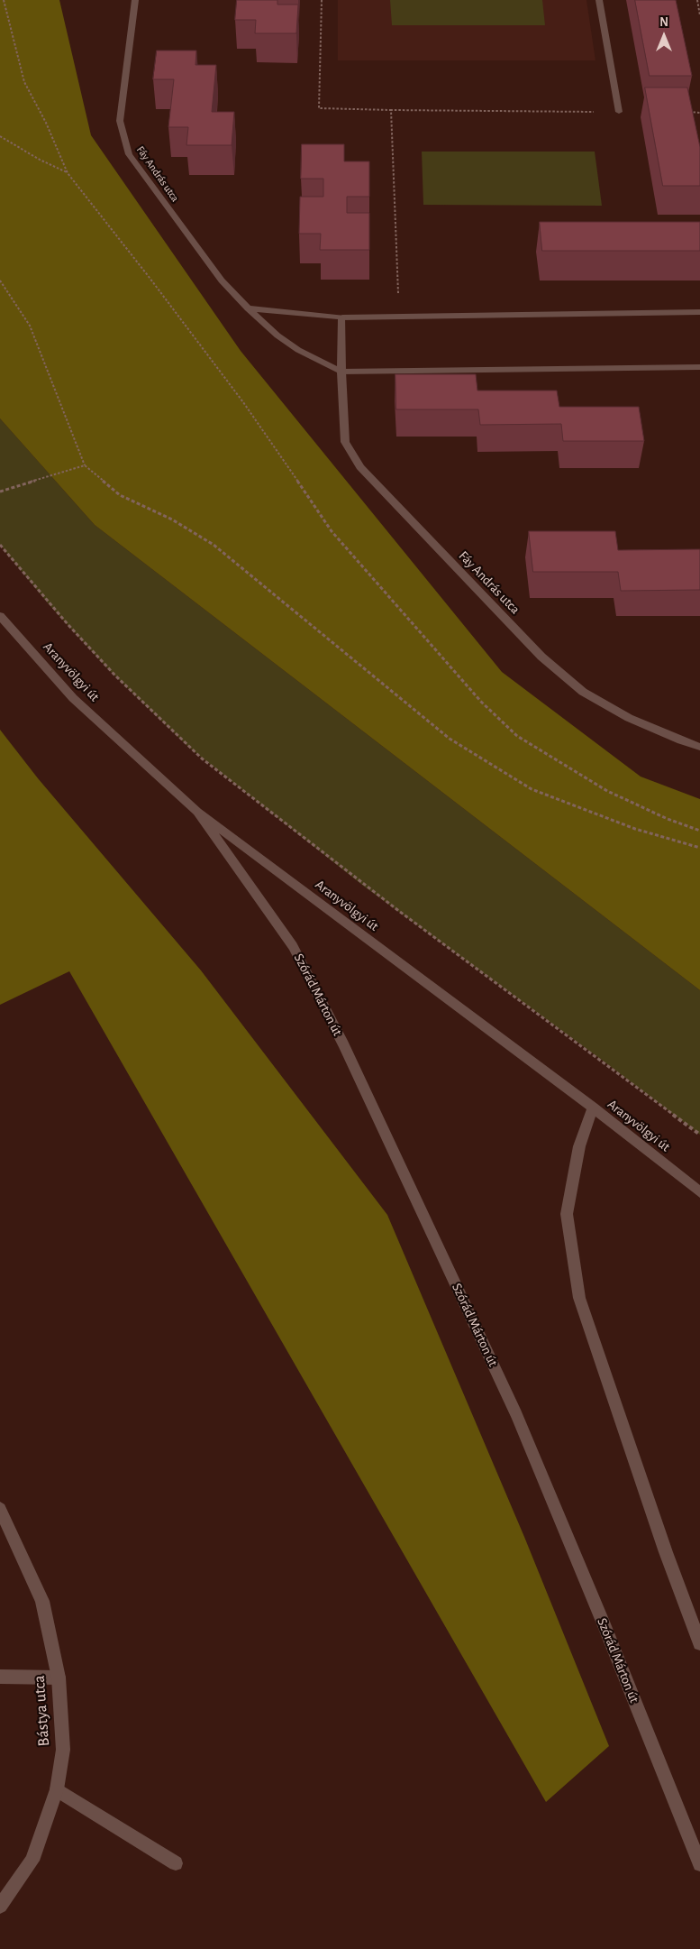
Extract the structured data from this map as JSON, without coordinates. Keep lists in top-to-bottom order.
{
  "streets": {
    "street": [
      "Fáy András utca",
      "Aranyvölgyi út",
      "Szórád Márton út",
      "Bástya utca"
    ]
  },
  "crossings": [
    ["Aranyvölgyi út", "Szórád Márton út"]
  ],
  "north": "top"
}
